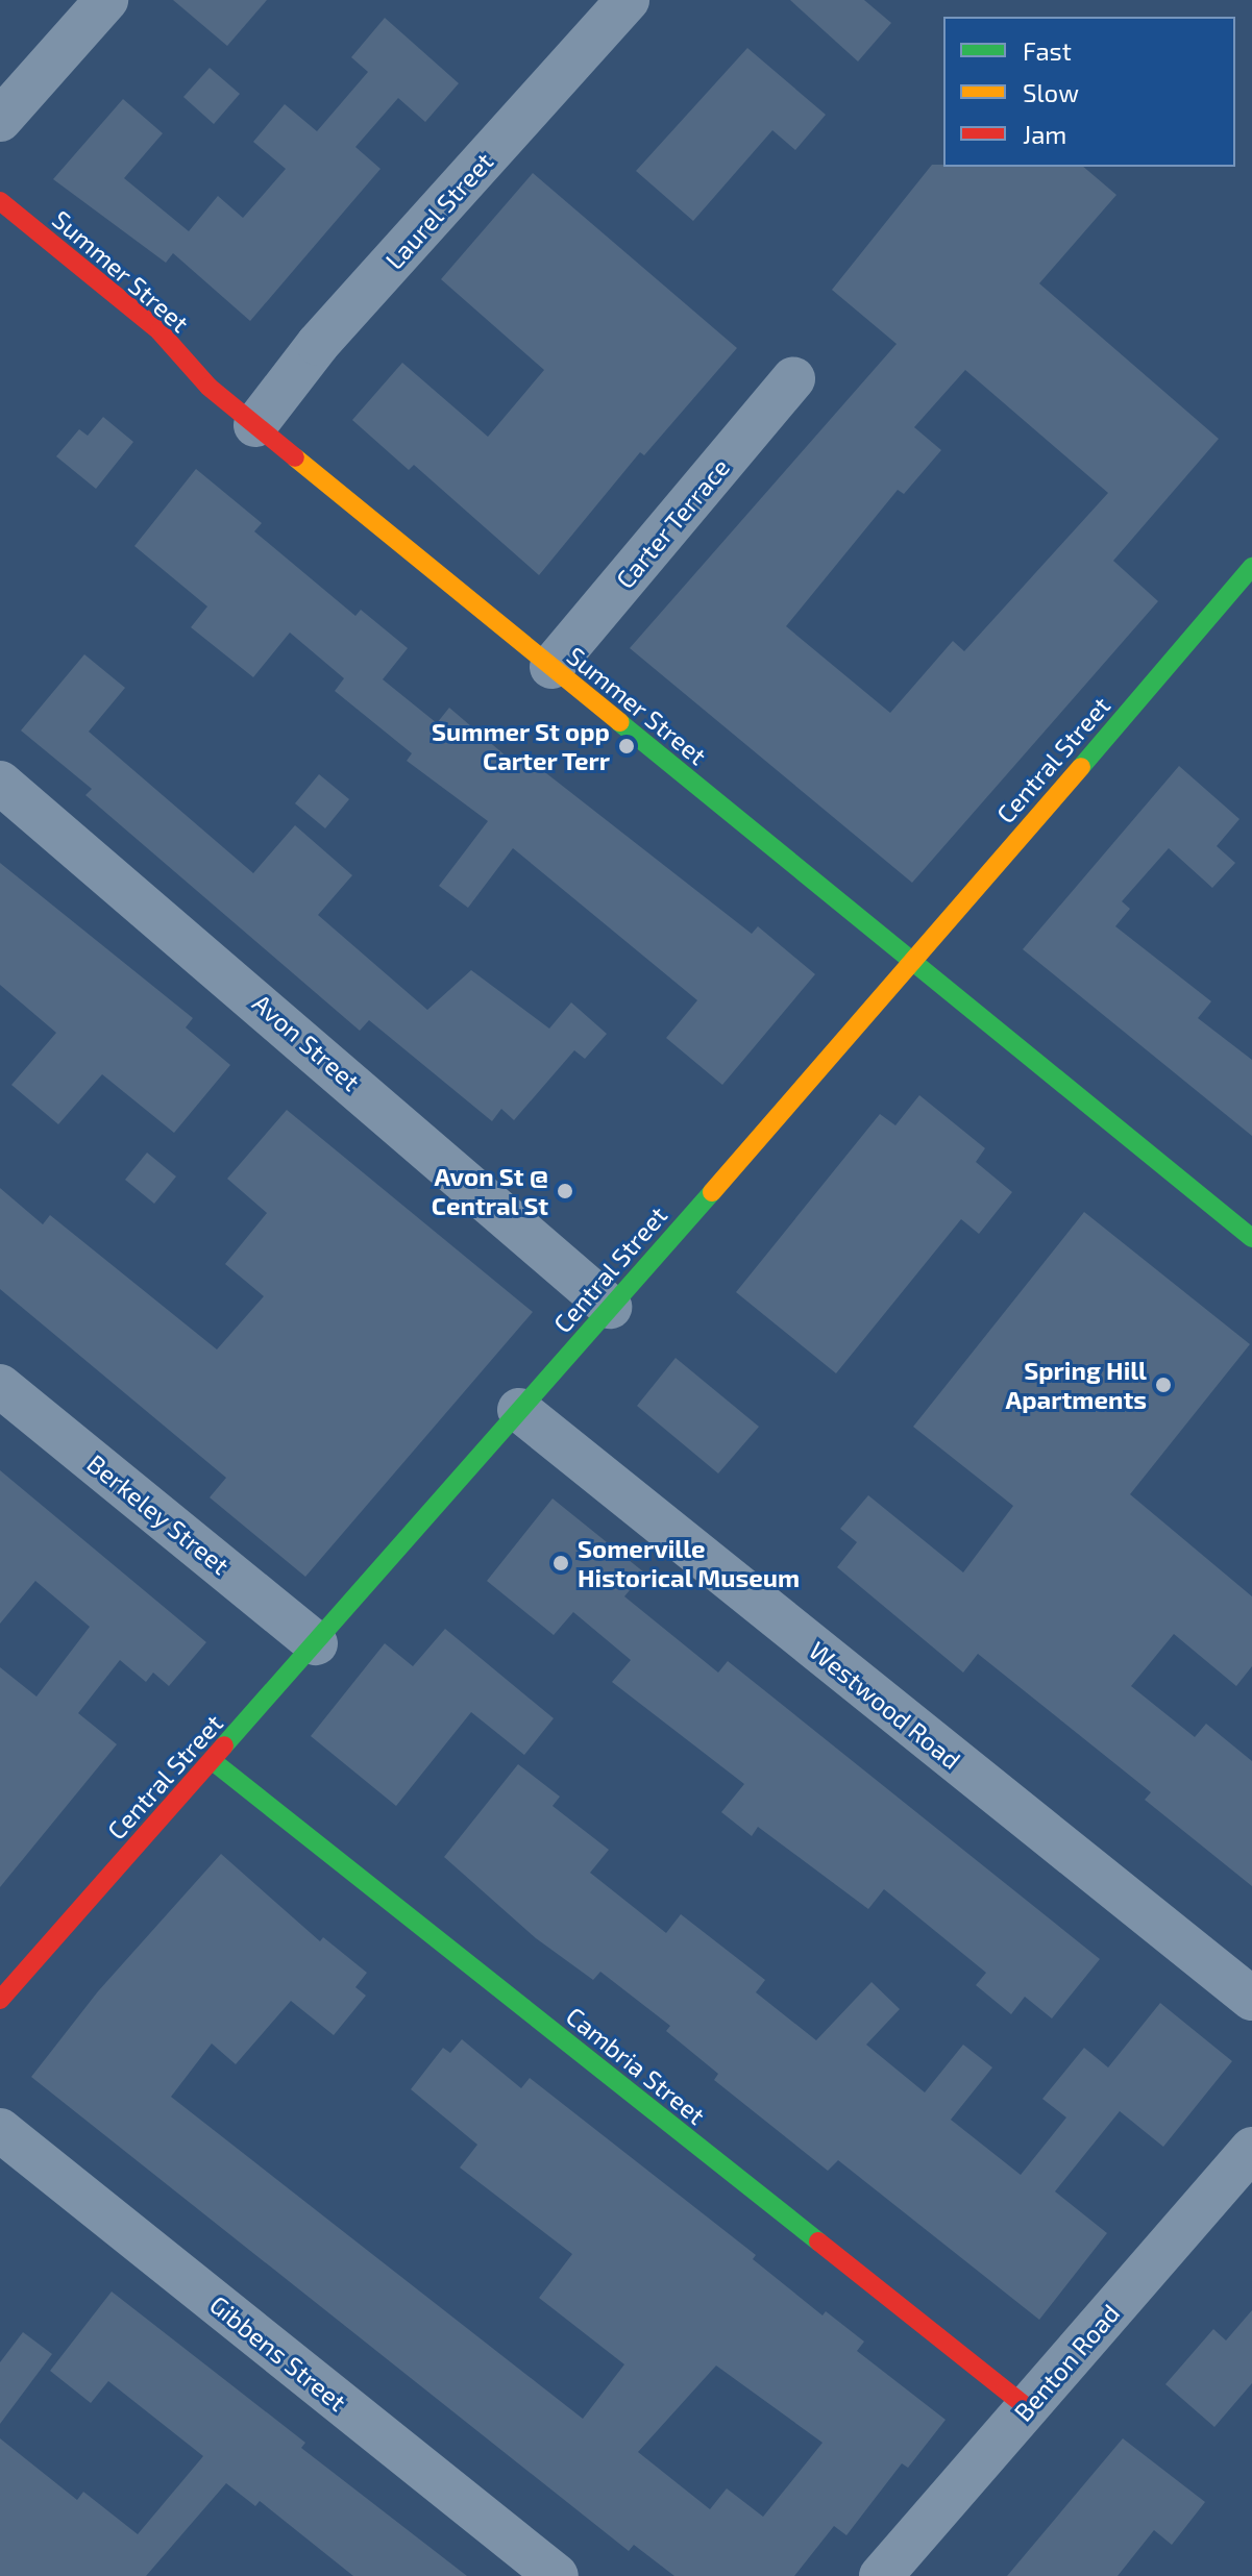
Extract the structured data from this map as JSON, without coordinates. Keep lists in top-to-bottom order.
{
  "streets": {
    "street": [
      "Laurel Street",
      "Summer Street",
      "Carter Terrace",
      "Central Street",
      "Avon Street",
      "Berkeley Street",
      "Westwood Road",
      "Cambria Street",
      "Gibbens Street",
      "Benton Road"
    ]
  },
  "crossings": [
    ["Laurel Street", "Summer Street"],
    ["Summer Street", "Carter Terrace"],
    ["Summer Street", "Central Street"],
    ["Central Street", "Avon Street"],
    ["Central Street", "Berkeley Street"],
    ["Central Street", "Westwood Road"],
    ["Central Street", "Cambria Street"],
    ["Cambria Street", "Benton Road"]
  ],
  "places": [
    "Summer St opp Carter Terr",
    "Avon St @ Central St",
    "Spring Hill Apartments",
    "Somerville Historical Museum"
  ],
  "legend": ["Fast", "Slow", "Jam"]
}
